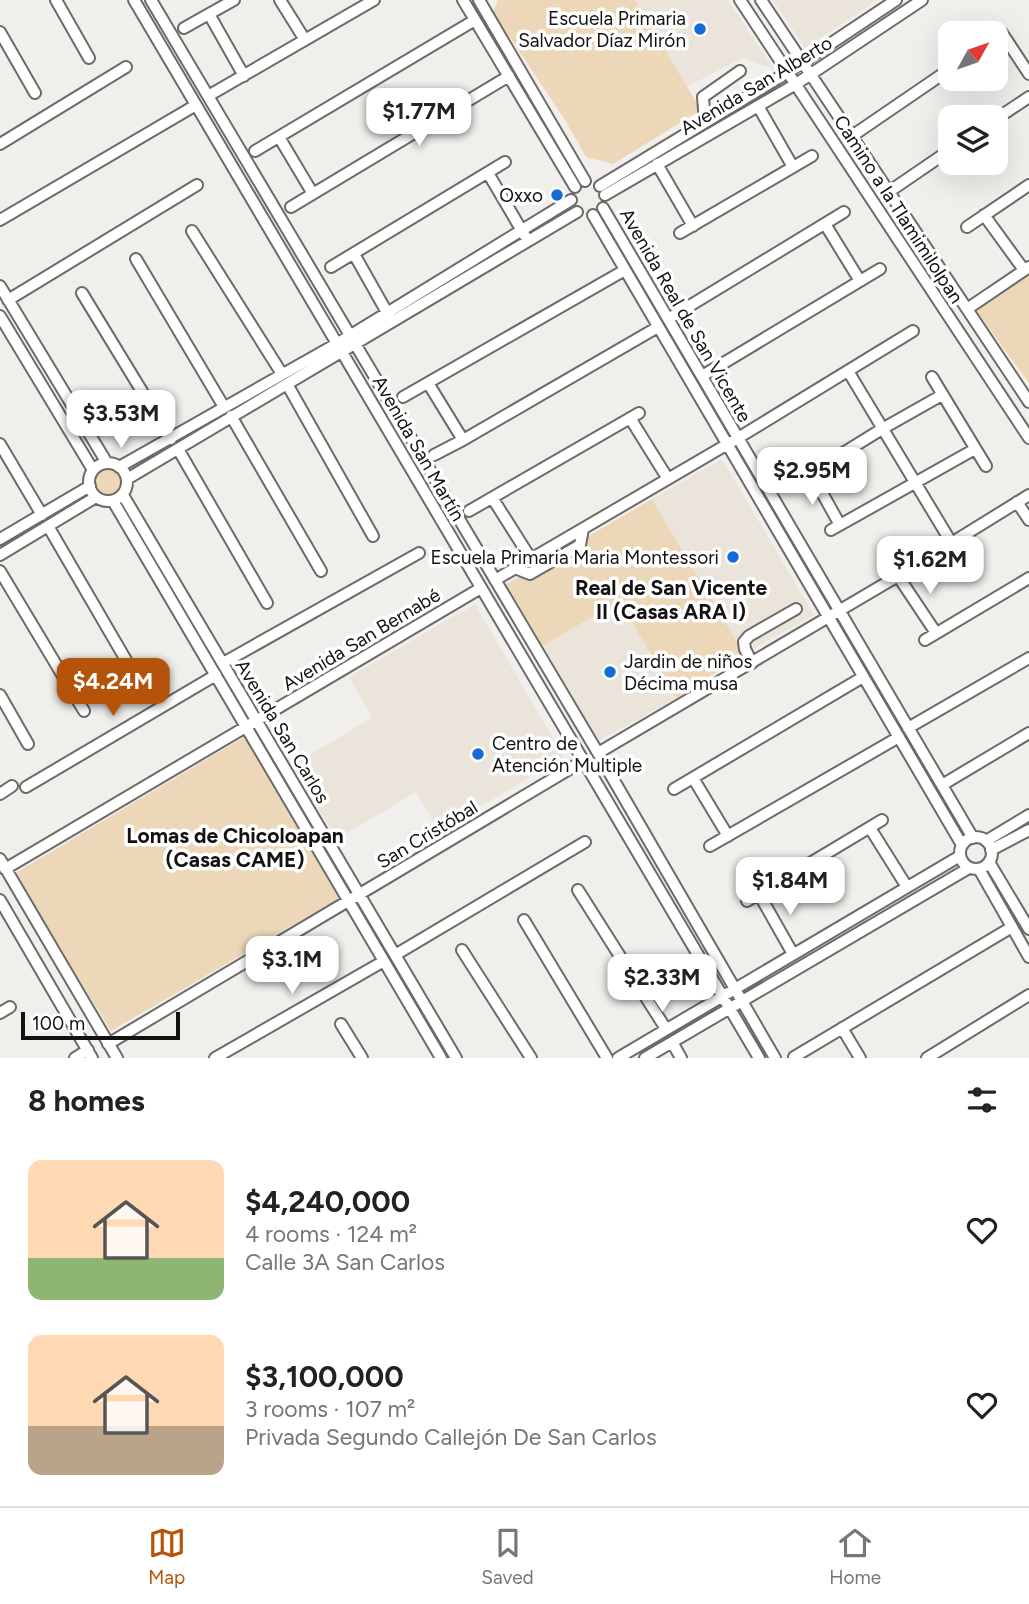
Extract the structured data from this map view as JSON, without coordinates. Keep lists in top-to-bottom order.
{
  "streets": {
    "street": [
      "Avenida San Alberto",
      "Camino a la Tlamimilolpan",
      "Avenida Real de San Vicente",
      "Avenida San Martín",
      "Avenida San Bernabé",
      "Avenida San Carlos",
      "San Cristóbal"
    ]
  },
  "crossings": [
    ["Avenida San Alberto", "Camino a la Tlamimilolpan"],
    ["Avenida San Alberto", "Avenida Real de San Vicente"],
    ["Avenida San Martín", "Avenida San Bernabé"],
    ["Avenida San Martín", "San Cristóbal"],
    ["Avenida San Bernabé", "Avenida San Carlos"],
    ["Avenida San Carlos", "San Cristóbal"]
  ],
  "districts": ["Real de San Vicente II (Casas ARA I)", "Lomas de Chicoloapan (Casas CAME)"],
  "places": [
    "Escuela Primaria Salvador Díaz Mirón",
    "Oxxo",
    "Escuela Primaria Maria Montessori",
    "Jardin de niños Décima musa",
    "Centro de Atención Multiple"
  ],
  "scale_bar": "100 m",
  "north": "top right",
  "page": {
    "price": [
      "$1.77M",
      "$3.53M",
      "$2.95M",
      "$1.62M",
      "$4.24M",
      "$1.84M",
      "$3.1M",
      "$2.33M"
    ],
    "scale": "100 m",
    "heading": "8 homes",
    "list": [
      {
        "name": "$4,240,000",
        "note": "4 rooms · 124 m² · Calle 3A San Carlos"
      },
      {
        "name": "$3,100,000",
        "note": "3 rooms · 107 m² · Privada Segundo Callejón De San Carlos"
      }
    ],
    "tabs": ["Map", "Saved", "Home"]
  }
}
